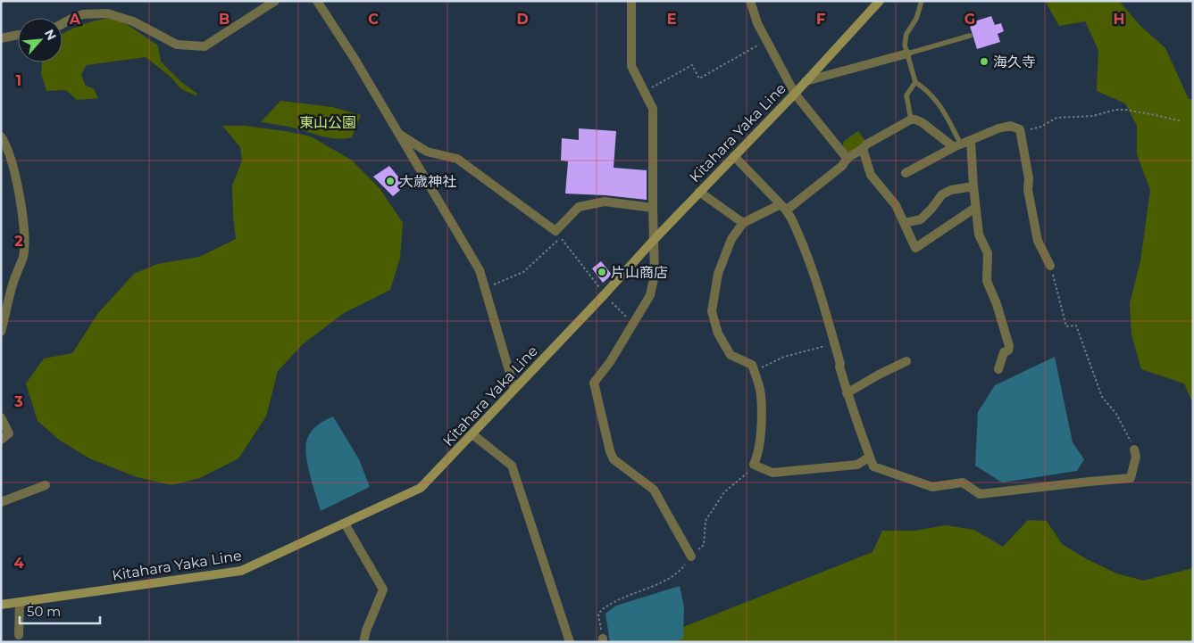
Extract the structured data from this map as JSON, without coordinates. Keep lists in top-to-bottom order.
{
  "streets": {
    "main road": ["Kitahara Yaka Line"]
  },
  "parks": ["東山公園"],
  "places": ["海久寺", "大歳神社", "片山商店"],
  "scale_bar": "50 m",
  "north": "top right",
  "grid": {
    "columns": [
      "A",
      "B",
      "C",
      "D",
      "E",
      "F",
      "G",
      "H"
    ],
    "rows": [
      "1",
      "2",
      "3",
      "4"
    ]
  }
}
